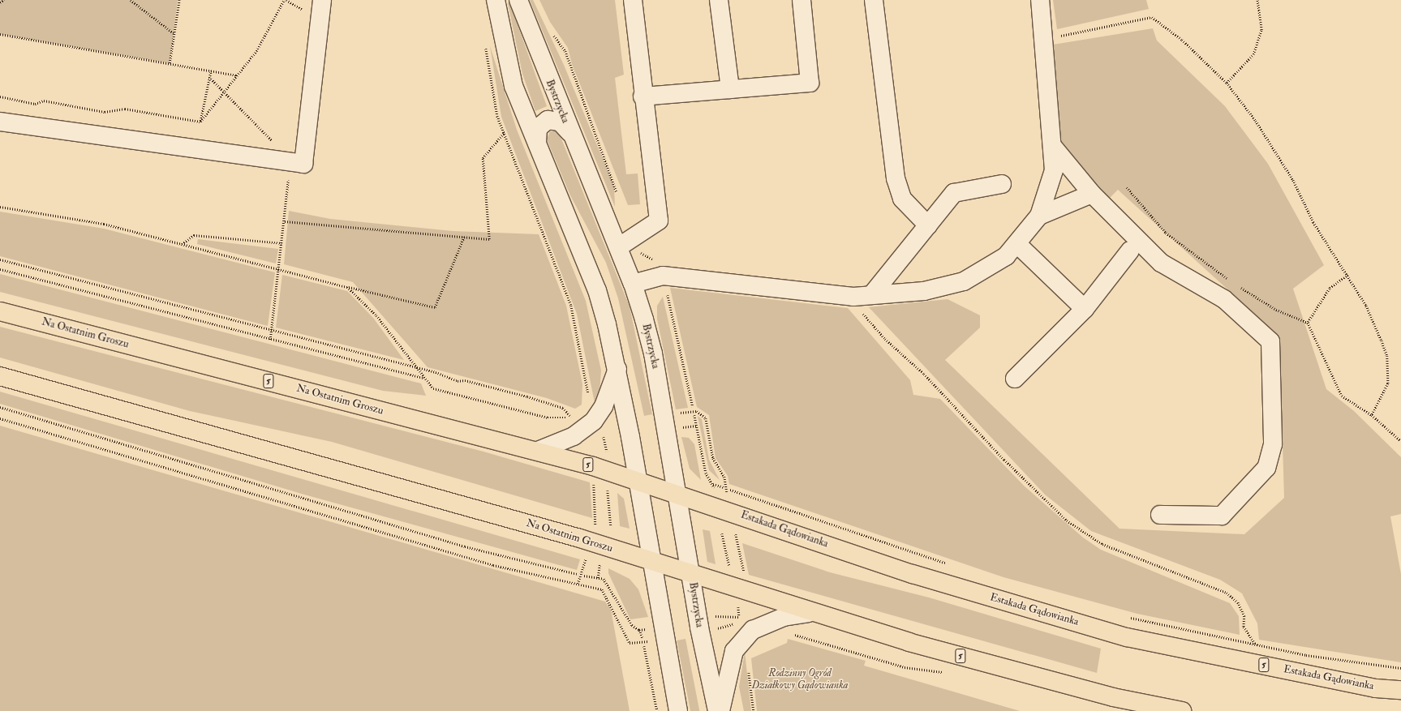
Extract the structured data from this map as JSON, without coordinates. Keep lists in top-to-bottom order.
{
  "streets": {
    "main road": ["Na Ostatnim Groszu", "5", "Estakada Gądowianka"],
    "street": ["Bystrzycka"]
  },
  "crossings": [
    ["Bystrzycka", "Na Ostatnim Groszu"],
    ["Bystrzycka", "5"],
    ["Bystrzycka", "Estakada Gądowianka"],
    ["Na Ostatnim Groszu", "5"],
    ["Na Ostatnim Groszu", "Estakada Gądowianka"]
  ],
  "parks": ["Rodzinny Ogród Działkowy Gądowianka"]
}
